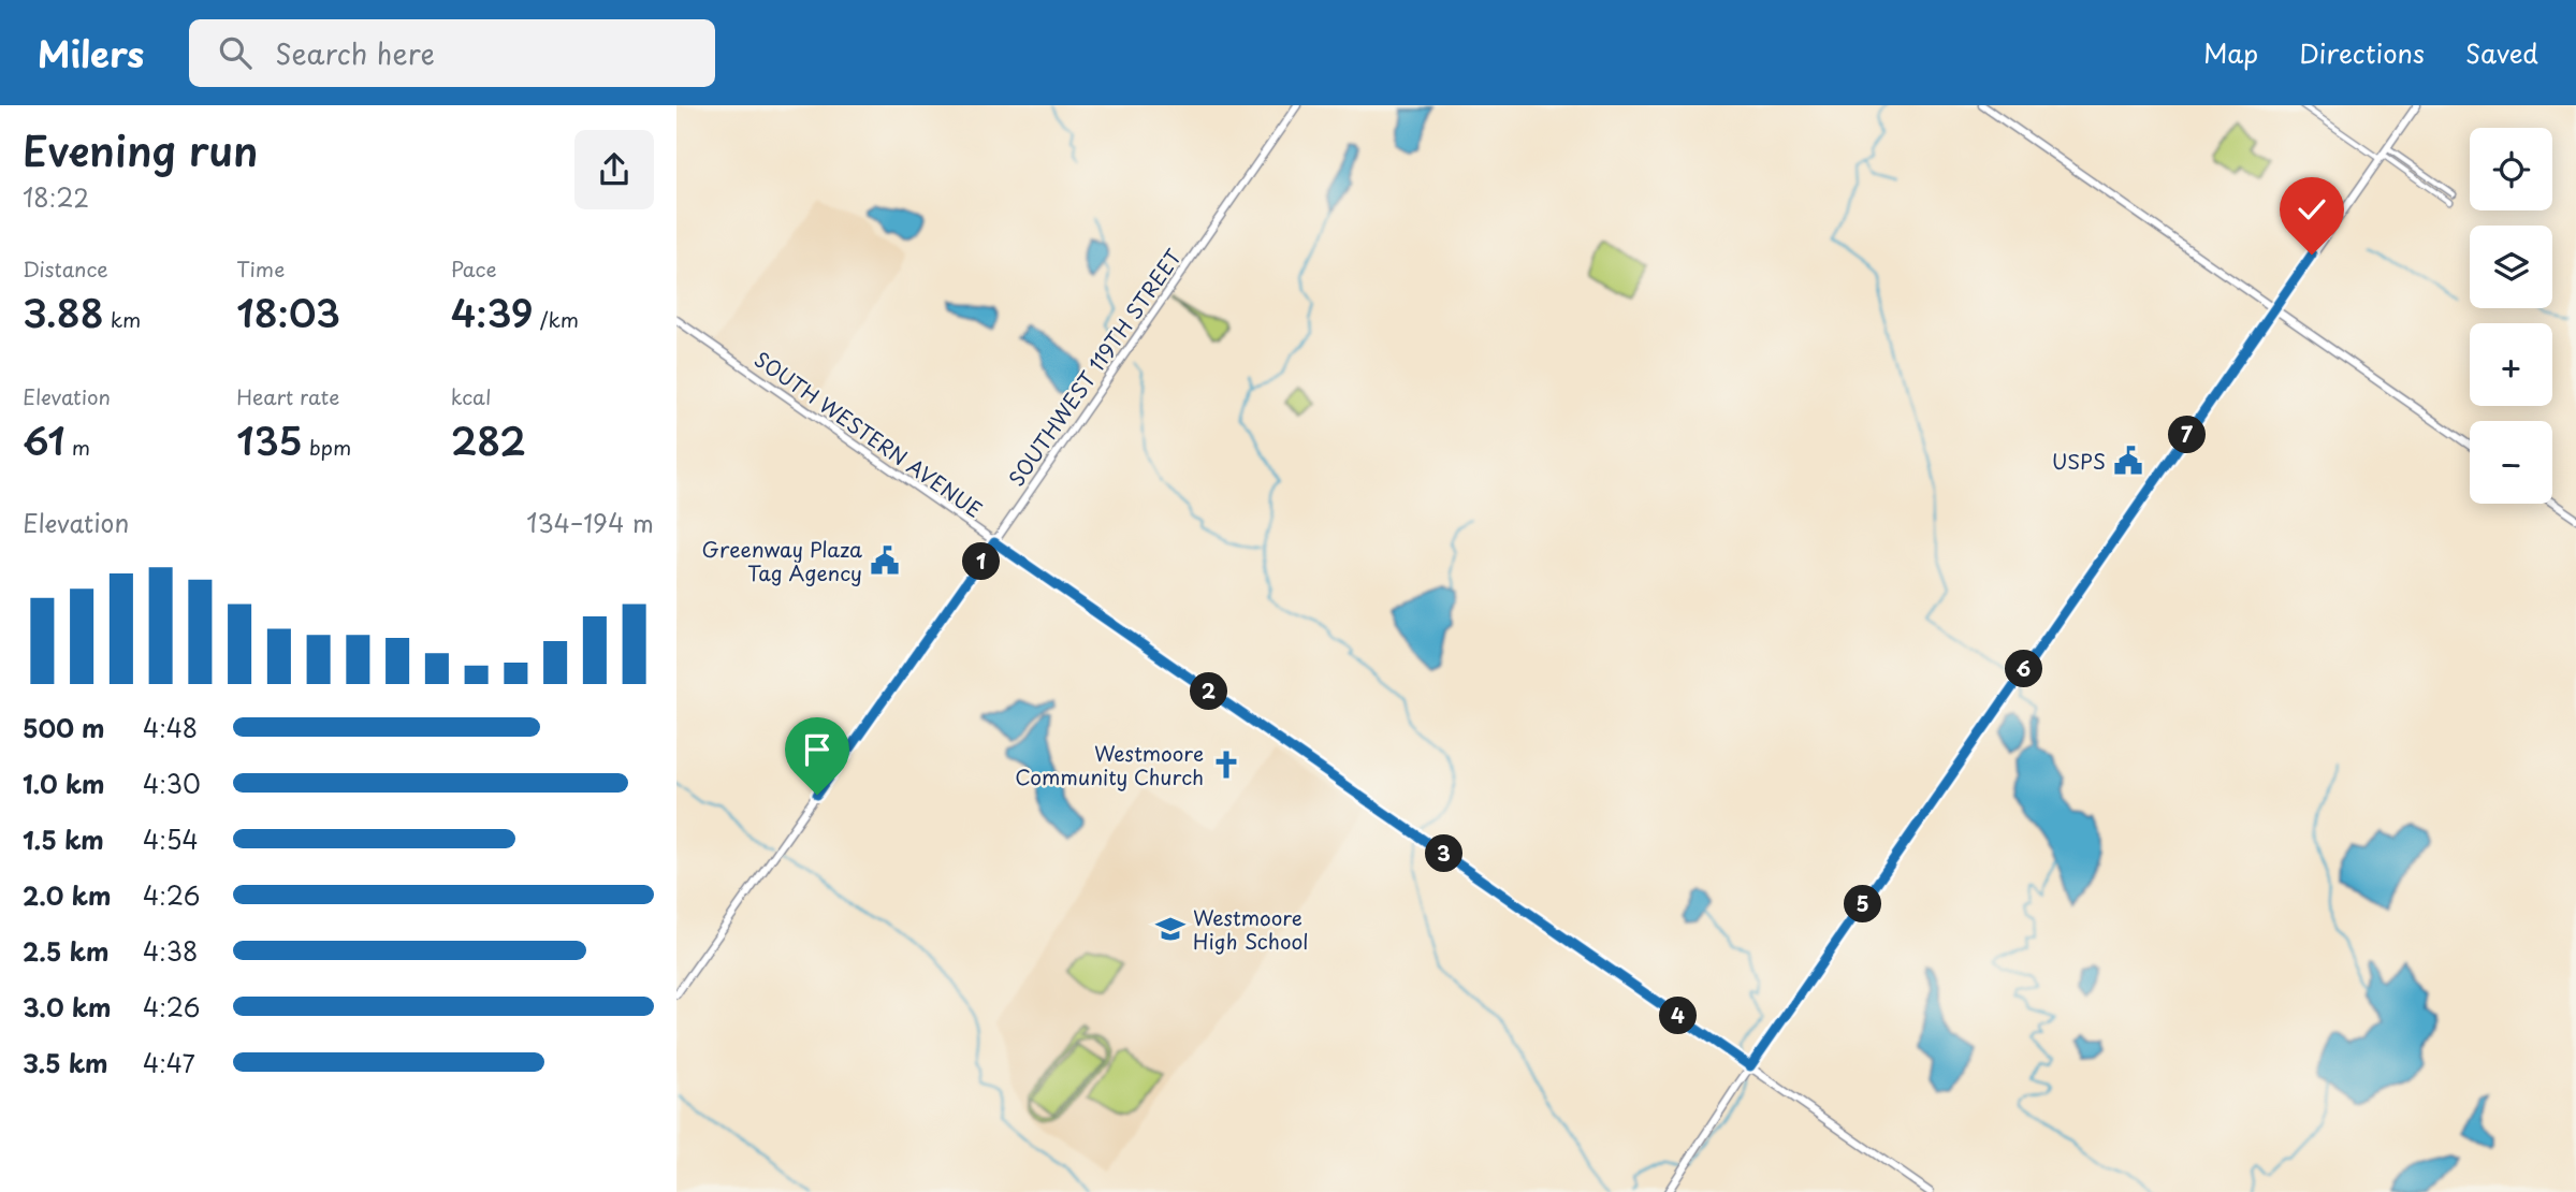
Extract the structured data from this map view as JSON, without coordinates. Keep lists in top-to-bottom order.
{
  "streets": {
    "main road": ["SOUTHWEST 119TH STREET", "SOUTH WESTERN AVENUE"]
  },
  "crossings": [
    ["SOUTHWEST 119TH STREET", "SOUTH WESTERN AVENUE"]
  ],
  "places": {
    "public building": ["USPS", "Greenway Plaza Tag Agency"],
    "church": ["Westmoore Community Church"],
    "school or university": ["Westmoore High School"]
  },
  "page": {
    "header": "Milers",
    "search": "Search here",
    "nav": ["Map", "Directions", "Saved"],
    "heading": ["Evening run", "18:22"],
    "map_buttons": ["+", "−"],
    "stats": [
      ["Distance", "3.88 km"],
      ["Time", "18:03"],
      ["Pace", "4:39 /km"],
      ["Elevation", "61 m"],
      ["Heart rate", "135 bpm"],
      ["kcal", "282"]
    ],
    "pins": [
      "7",
      "1",
      "6",
      "2",
      "3",
      "5",
      "4"
    ],
    "chart": ["Elevation", "134–194 m"],
    "list": [
      {
        "name": "500 m",
        "note": "4:48"
      },
      {
        "name": "1.0 km",
        "note": "4:30"
      },
      {
        "name": "1.5 km",
        "note": "4:54"
      },
      {
        "name": "2.0 km",
        "note": "4:26"
      },
      {
        "name": "2.5 km",
        "note": "4:38"
      },
      {
        "name": "3.0 km",
        "note": "4:26"
      },
      {
        "name": "3.5 km",
        "note": "4:47"
      }
    ]
  }
}
